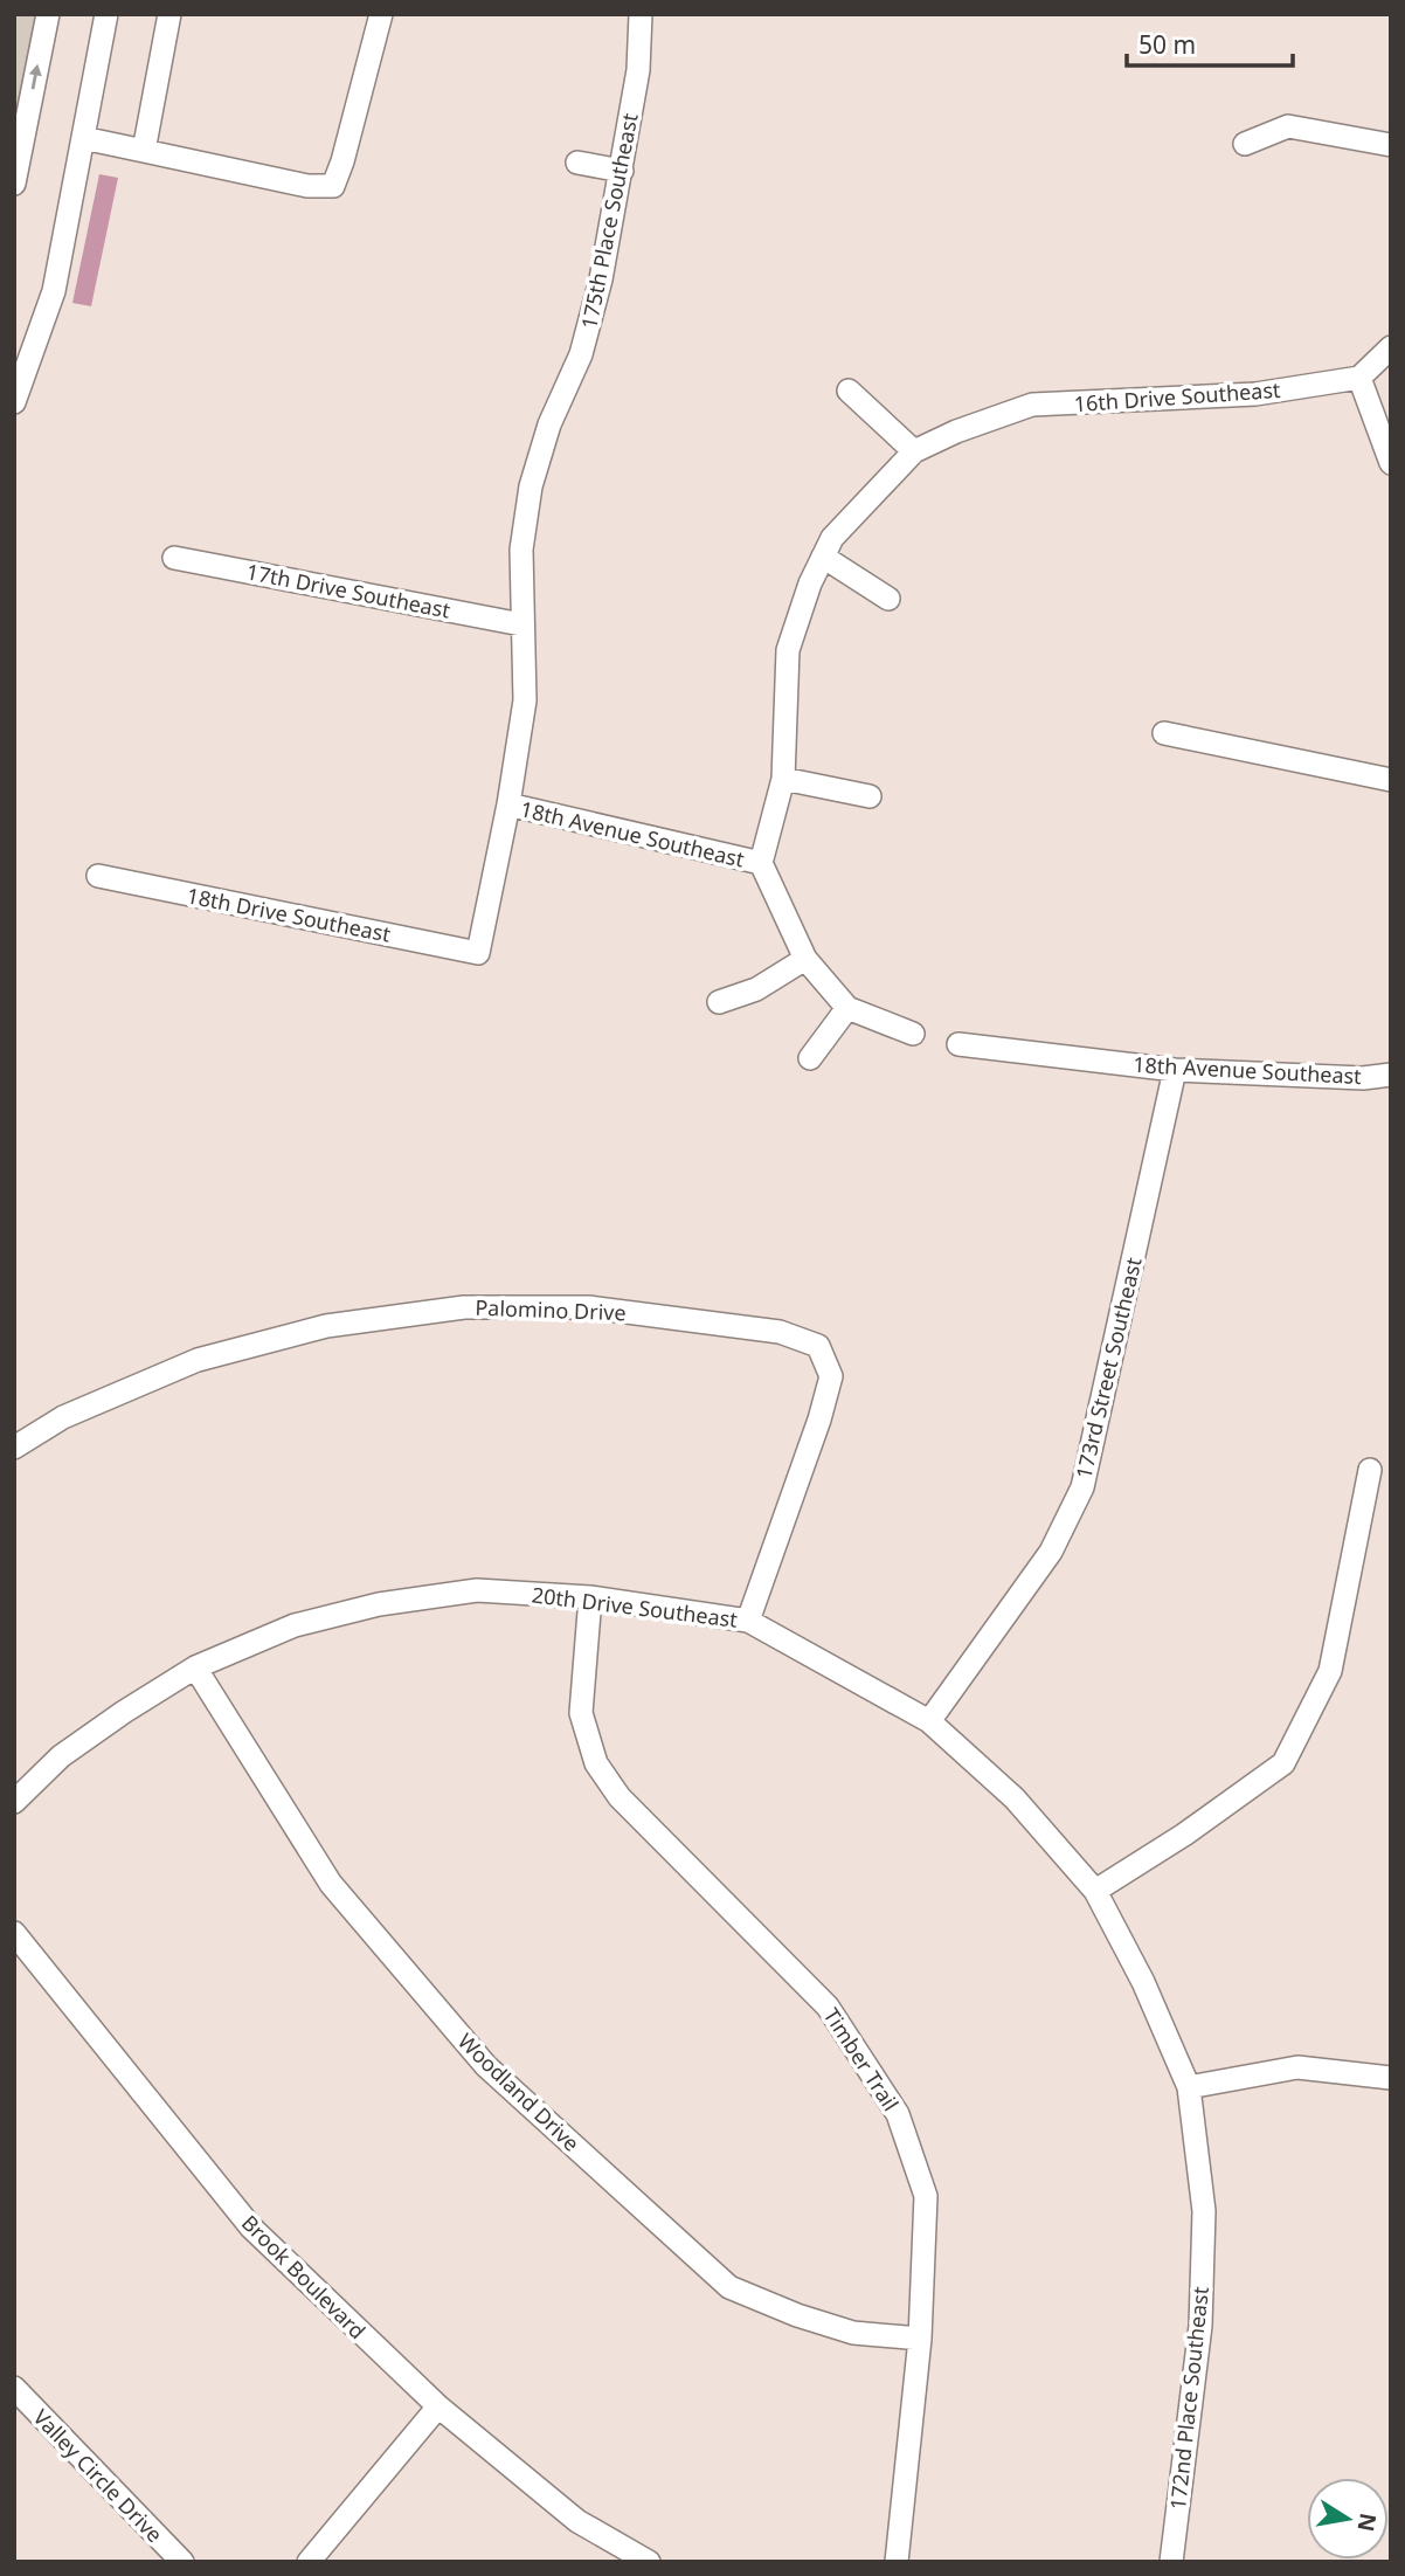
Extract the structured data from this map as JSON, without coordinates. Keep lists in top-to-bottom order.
{
  "streets": {
    "street": [
      "175th Place Southeast",
      "16th Drive Southeast",
      "17th Drive Southeast",
      "18th Avenue Southeast",
      "18th Drive Southeast",
      "Palomino Drive",
      "173rd Street Southeast",
      "20th Drive Southeast",
      "Timber Trail",
      "Woodland Drive",
      "Brook Boulevard",
      "172nd Place Southeast",
      "Valley Circle Drive"
    ]
  },
  "crossings": [
    ["175th Place Southeast", "17th Drive Southeast"],
    ["175th Place Southeast", "18th Avenue Southeast"],
    ["175th Place Southeast", "18th Drive Southeast"],
    ["18th Avenue Southeast", "173rd Street Southeast"],
    ["Palomino Drive", "20th Drive Southeast"],
    ["173rd Street Southeast", "20th Drive Southeast"],
    ["20th Drive Southeast", "Timber Trail"],
    ["20th Drive Southeast", "Woodland Drive"],
    ["20th Drive Southeast", "172nd Place Southeast"],
    ["Timber Trail", "Woodland Drive"]
  ],
  "scale_bar": "50 m",
  "north": "right"
}
